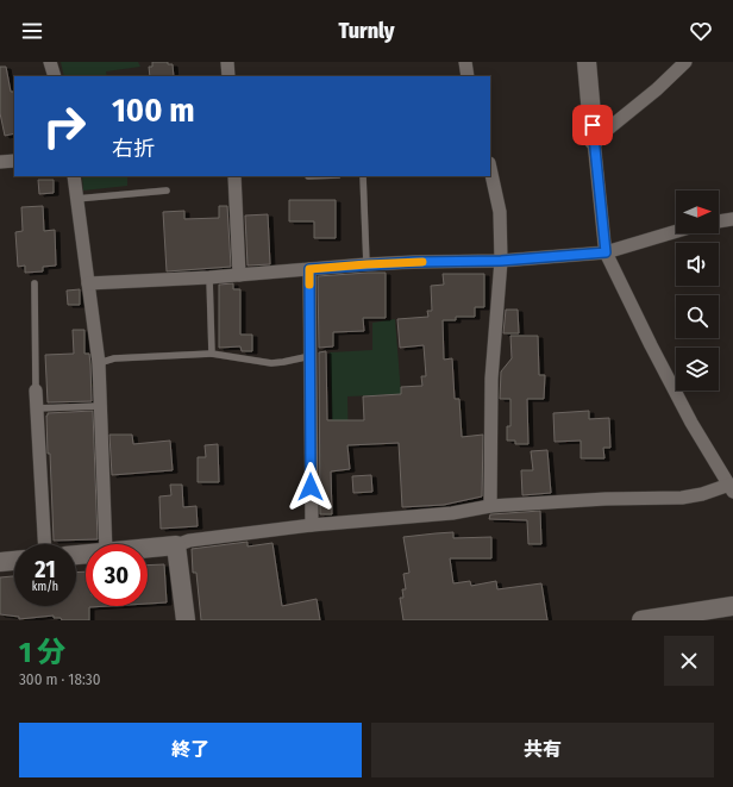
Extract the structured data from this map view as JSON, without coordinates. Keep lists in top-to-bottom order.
{
  "north": "right",
  "page": {
    "header": "Turnly",
    "turn": ["100 m", "右折"],
    "speed": "21 km/h",
    "limit": "30",
    "heading": ["1 分", "300 m · 18:30"],
    "buttons": ["終了", "共有"]
  }
}
